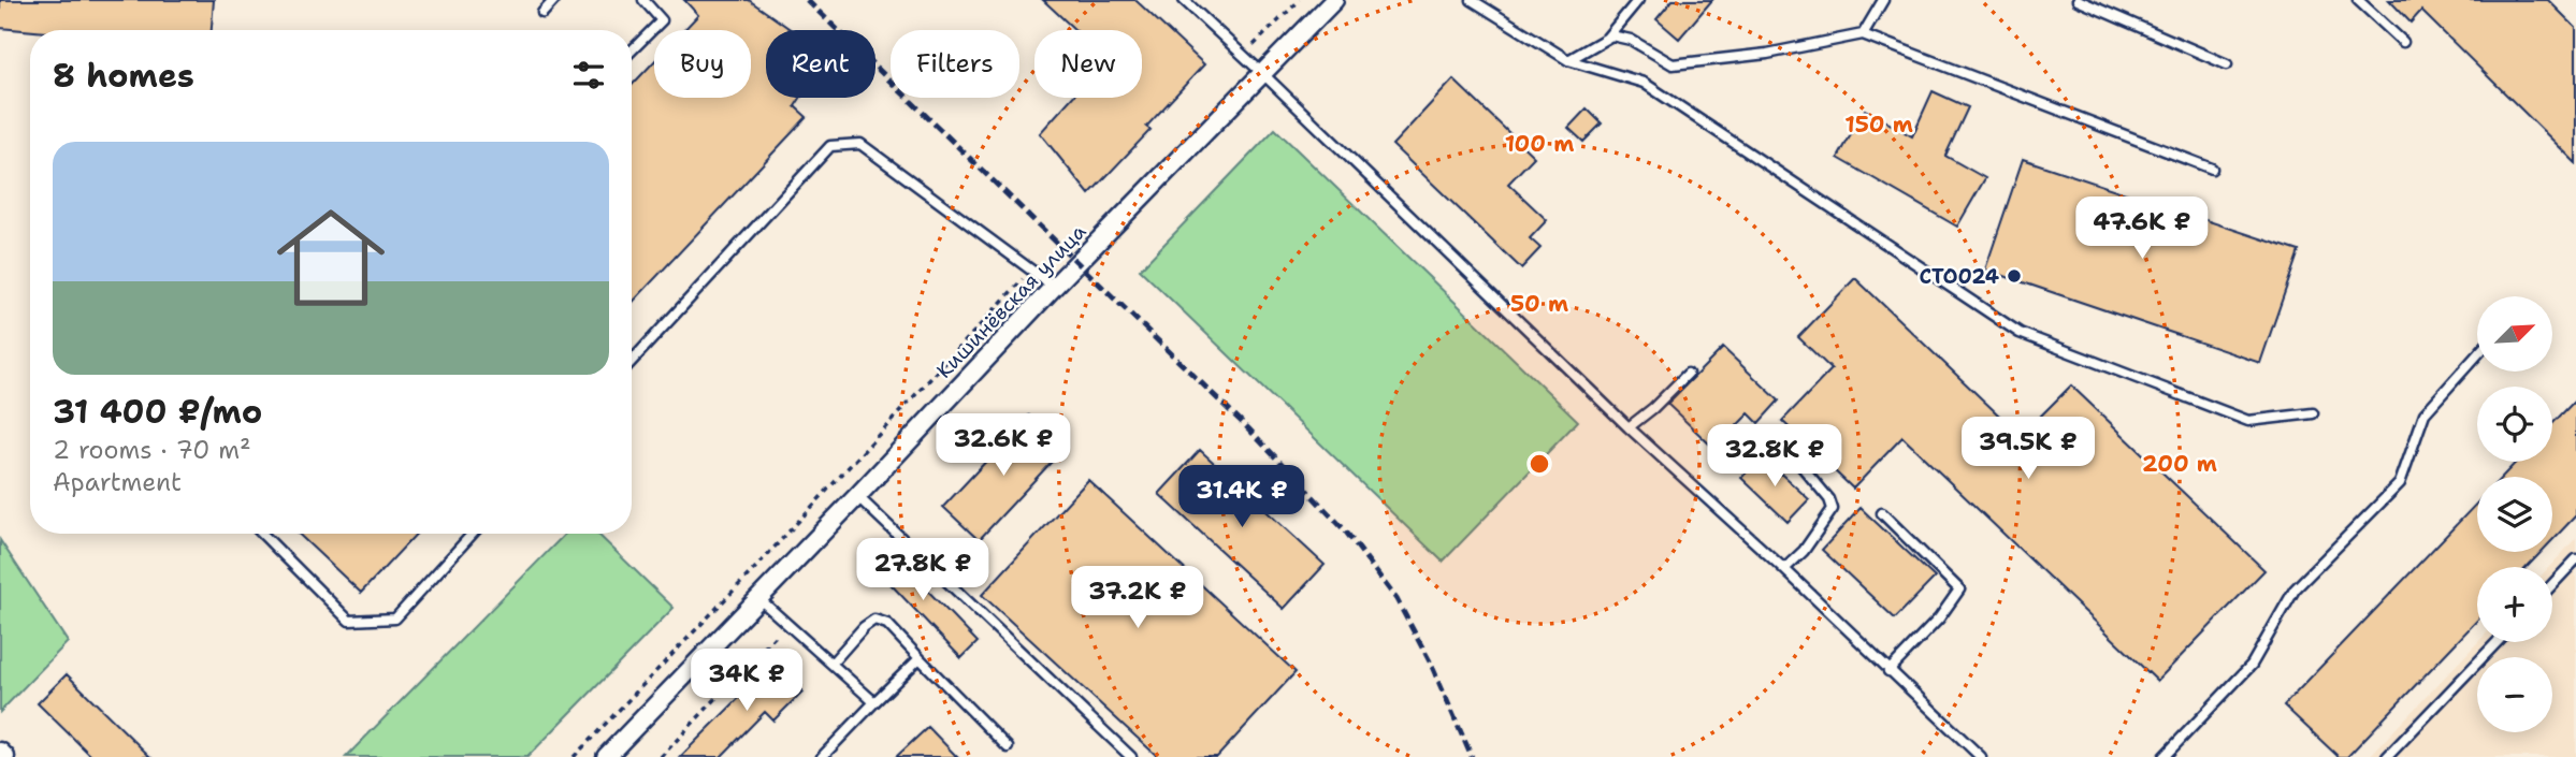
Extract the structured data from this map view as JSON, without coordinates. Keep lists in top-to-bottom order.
{
  "streets": {
    "street": ["Кишинёвская улица"]
  },
  "places": ["СТО024"],
  "north": "top right",
  "page": {
    "chip": [
      "Buy",
      "Rent",
      "Filters",
      "New"
    ],
    "heading": "8 homes",
    "list": [
      {
        "name": "31 400 ₽/mo",
        "note": "2 rooms · 70 m² · Apartment"
      }
    ],
    "price": [
      "47.6K ₽",
      "32.6K ₽",
      "39.5K ₽",
      "32.8K ₽",
      "31.4K ₽",
      "27.8K ₽",
      "37.2K ₽",
      "34K ₽"
    ],
    "map_buttons": ["+", "−"]
  },
  "rings": [
    "150 m",
    "100 m",
    "50 m",
    "200 m"
  ]
}
